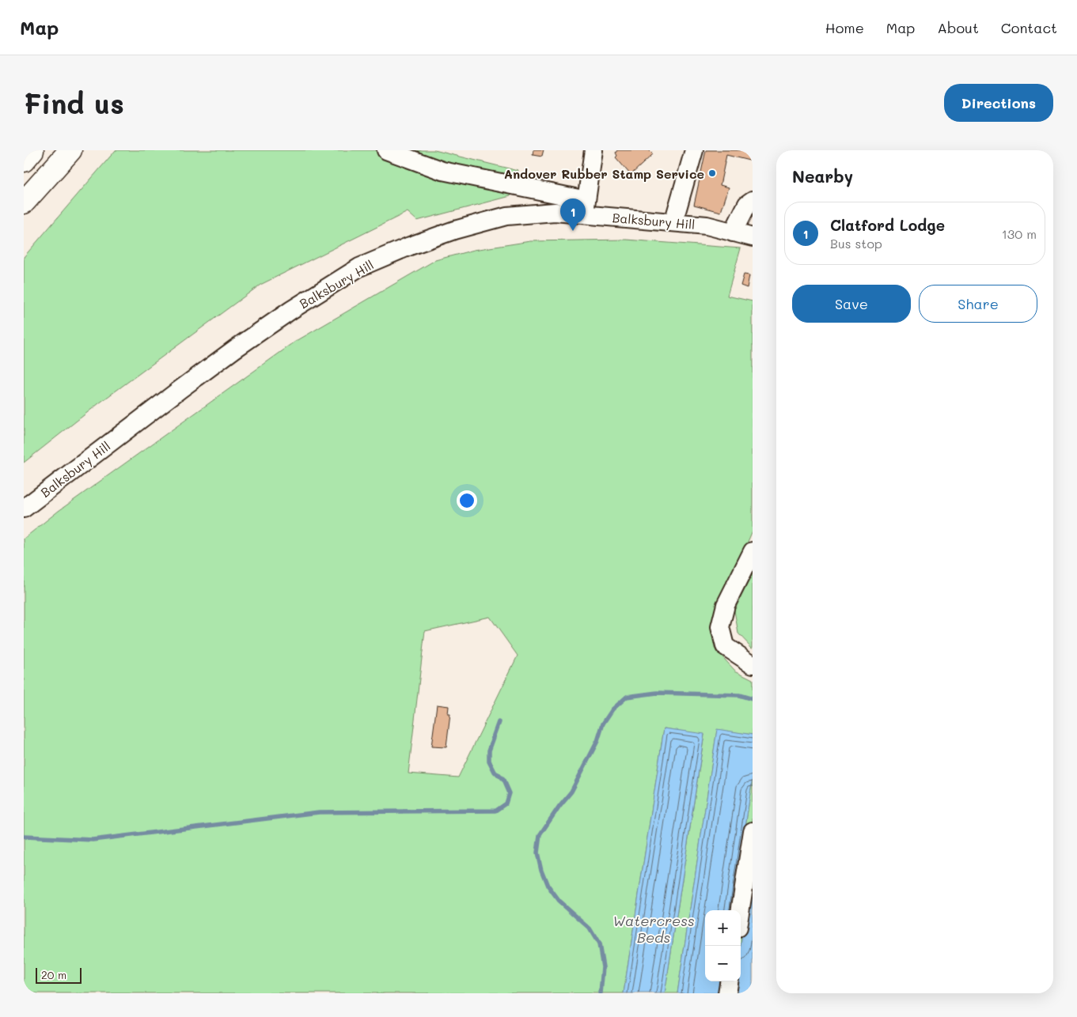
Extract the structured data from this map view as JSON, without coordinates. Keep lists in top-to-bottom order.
{
  "streets": {
    "street": ["Balksbury Hill"]
  },
  "water": ["Watercress Beds"],
  "places": ["Andover Rubber Stamp Service"],
  "scale_bar": "20 m",
  "page": {
    "header": "Map",
    "nav": [
      "Home",
      "Map",
      "About",
      "Contact"
    ],
    "buttons": [
      "Directions",
      ["Save", "Share"]
    ],
    "title": "Find us",
    "heading": "Nearby",
    "pins": "1",
    "list": [
      {
        "mark": "1",
        "name": "Clatford Lodge",
        "note": "Bus stop",
        "value": "130 m"
      }
    ],
    "map_buttons": ["+", "−"],
    "scale": "20 m"
  }
}
